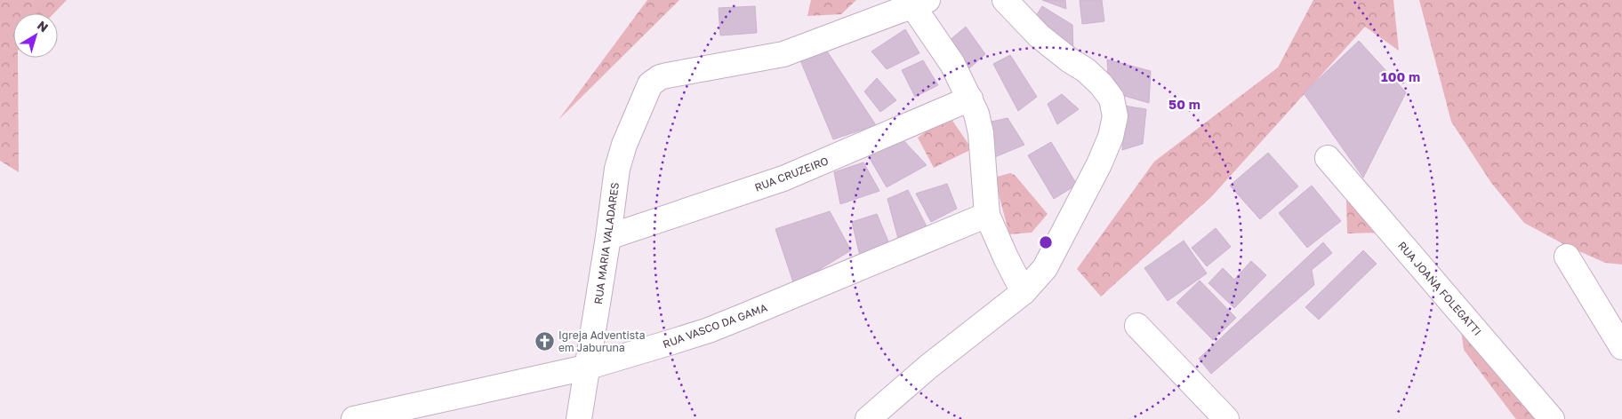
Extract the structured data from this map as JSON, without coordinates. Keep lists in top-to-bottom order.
{
  "streets": {
    "street": [
      "RUA CRUZEIRO",
      "RUA MARIA VALADARES",
      "RUA JOANA FOLEGATTI",
      "RUA VASCO DA GAMA"
    ]
  },
  "crossings": [
    ["RUA CRUZEIRO", "RUA MARIA VALADARES"],
    ["RUA MARIA VALADARES", "RUA VASCO DA GAMA"]
  ],
  "places": {
    "church": ["Igreja Adventista em Jaburuna"]
  },
  "north": "top right",
  "rings": ["100 m", "50 m"]
}
